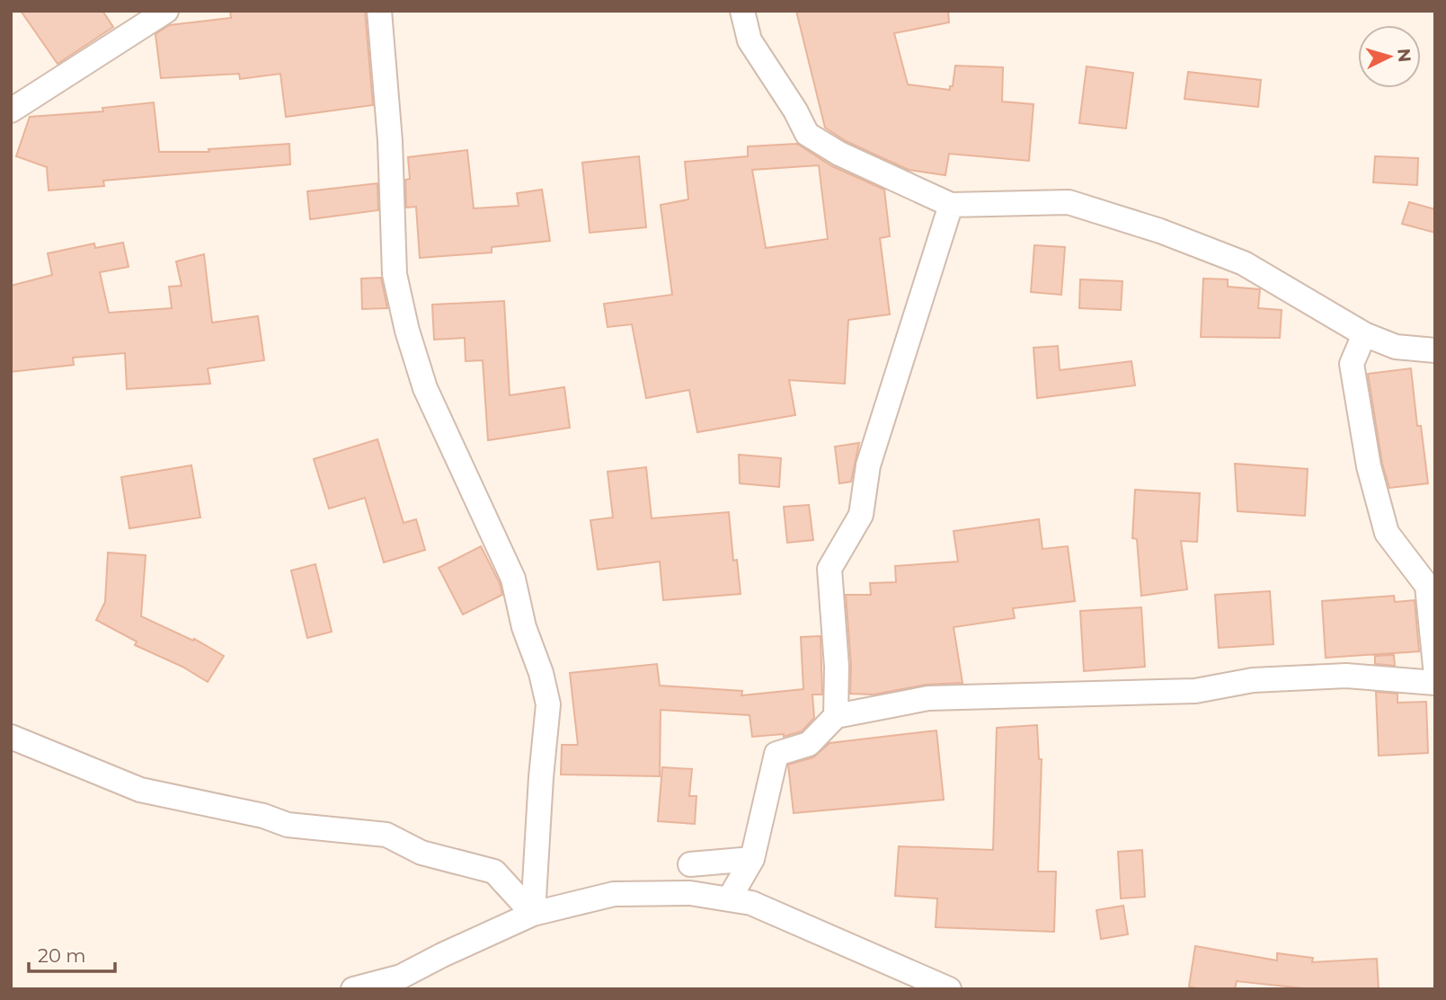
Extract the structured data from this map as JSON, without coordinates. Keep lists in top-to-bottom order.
{
  "scale_bar": "20 m",
  "north": "right"
}
